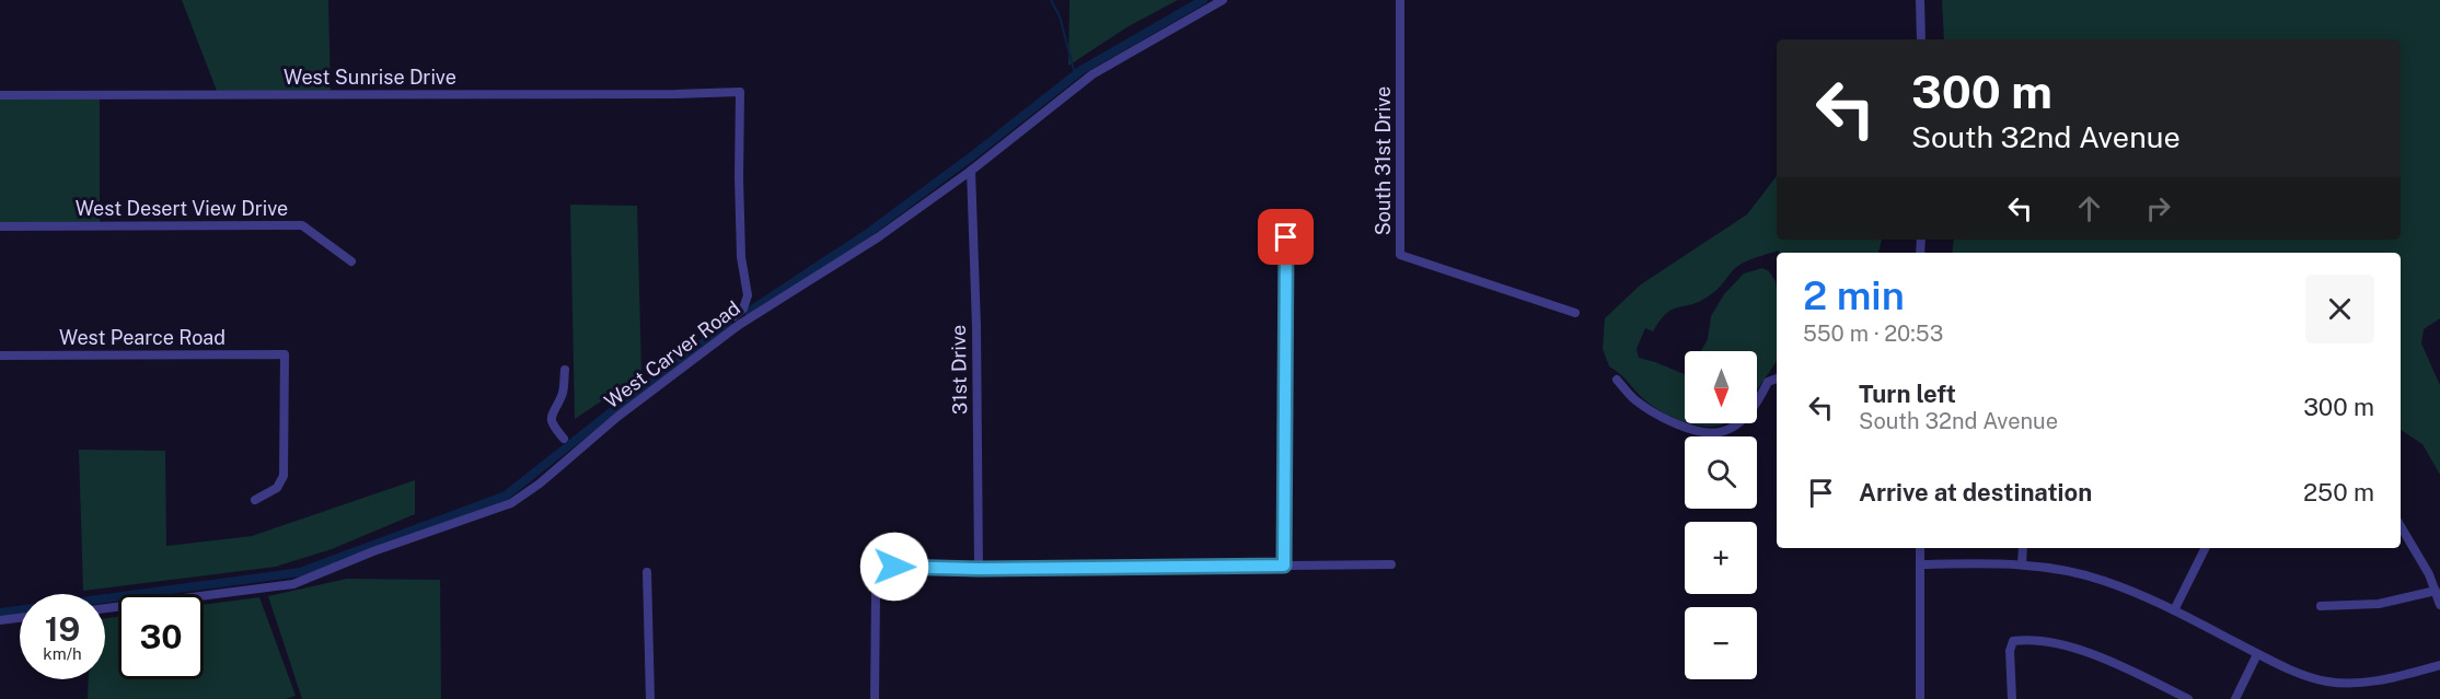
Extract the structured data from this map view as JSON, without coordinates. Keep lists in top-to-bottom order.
{
  "streets": {
    "street": [
      "West Sunrise Drive",
      "South 31st Drive",
      "West Desert View Drive",
      "West Pearce Road",
      "West Carver Road",
      "31st Drive"
    ]
  },
  "crossings": [
    ["West Carver Road", "31st Drive"]
  ],
  "north": "bottom",
  "page": {
    "turn": ["300 m", "South 32nd Avenue"],
    "heading": ["2 min", "550 m · 20:53"],
    "map_buttons": ["+", "−"],
    "list": [
      {
        "name": "Turn left",
        "note": "South 32nd Avenue",
        "value": "300 m"
      },
      {
        "name": "Arrive at destination",
        "value": "250 m"
      }
    ],
    "speed": "19 km/h",
    "limit": "30"
  }
}
